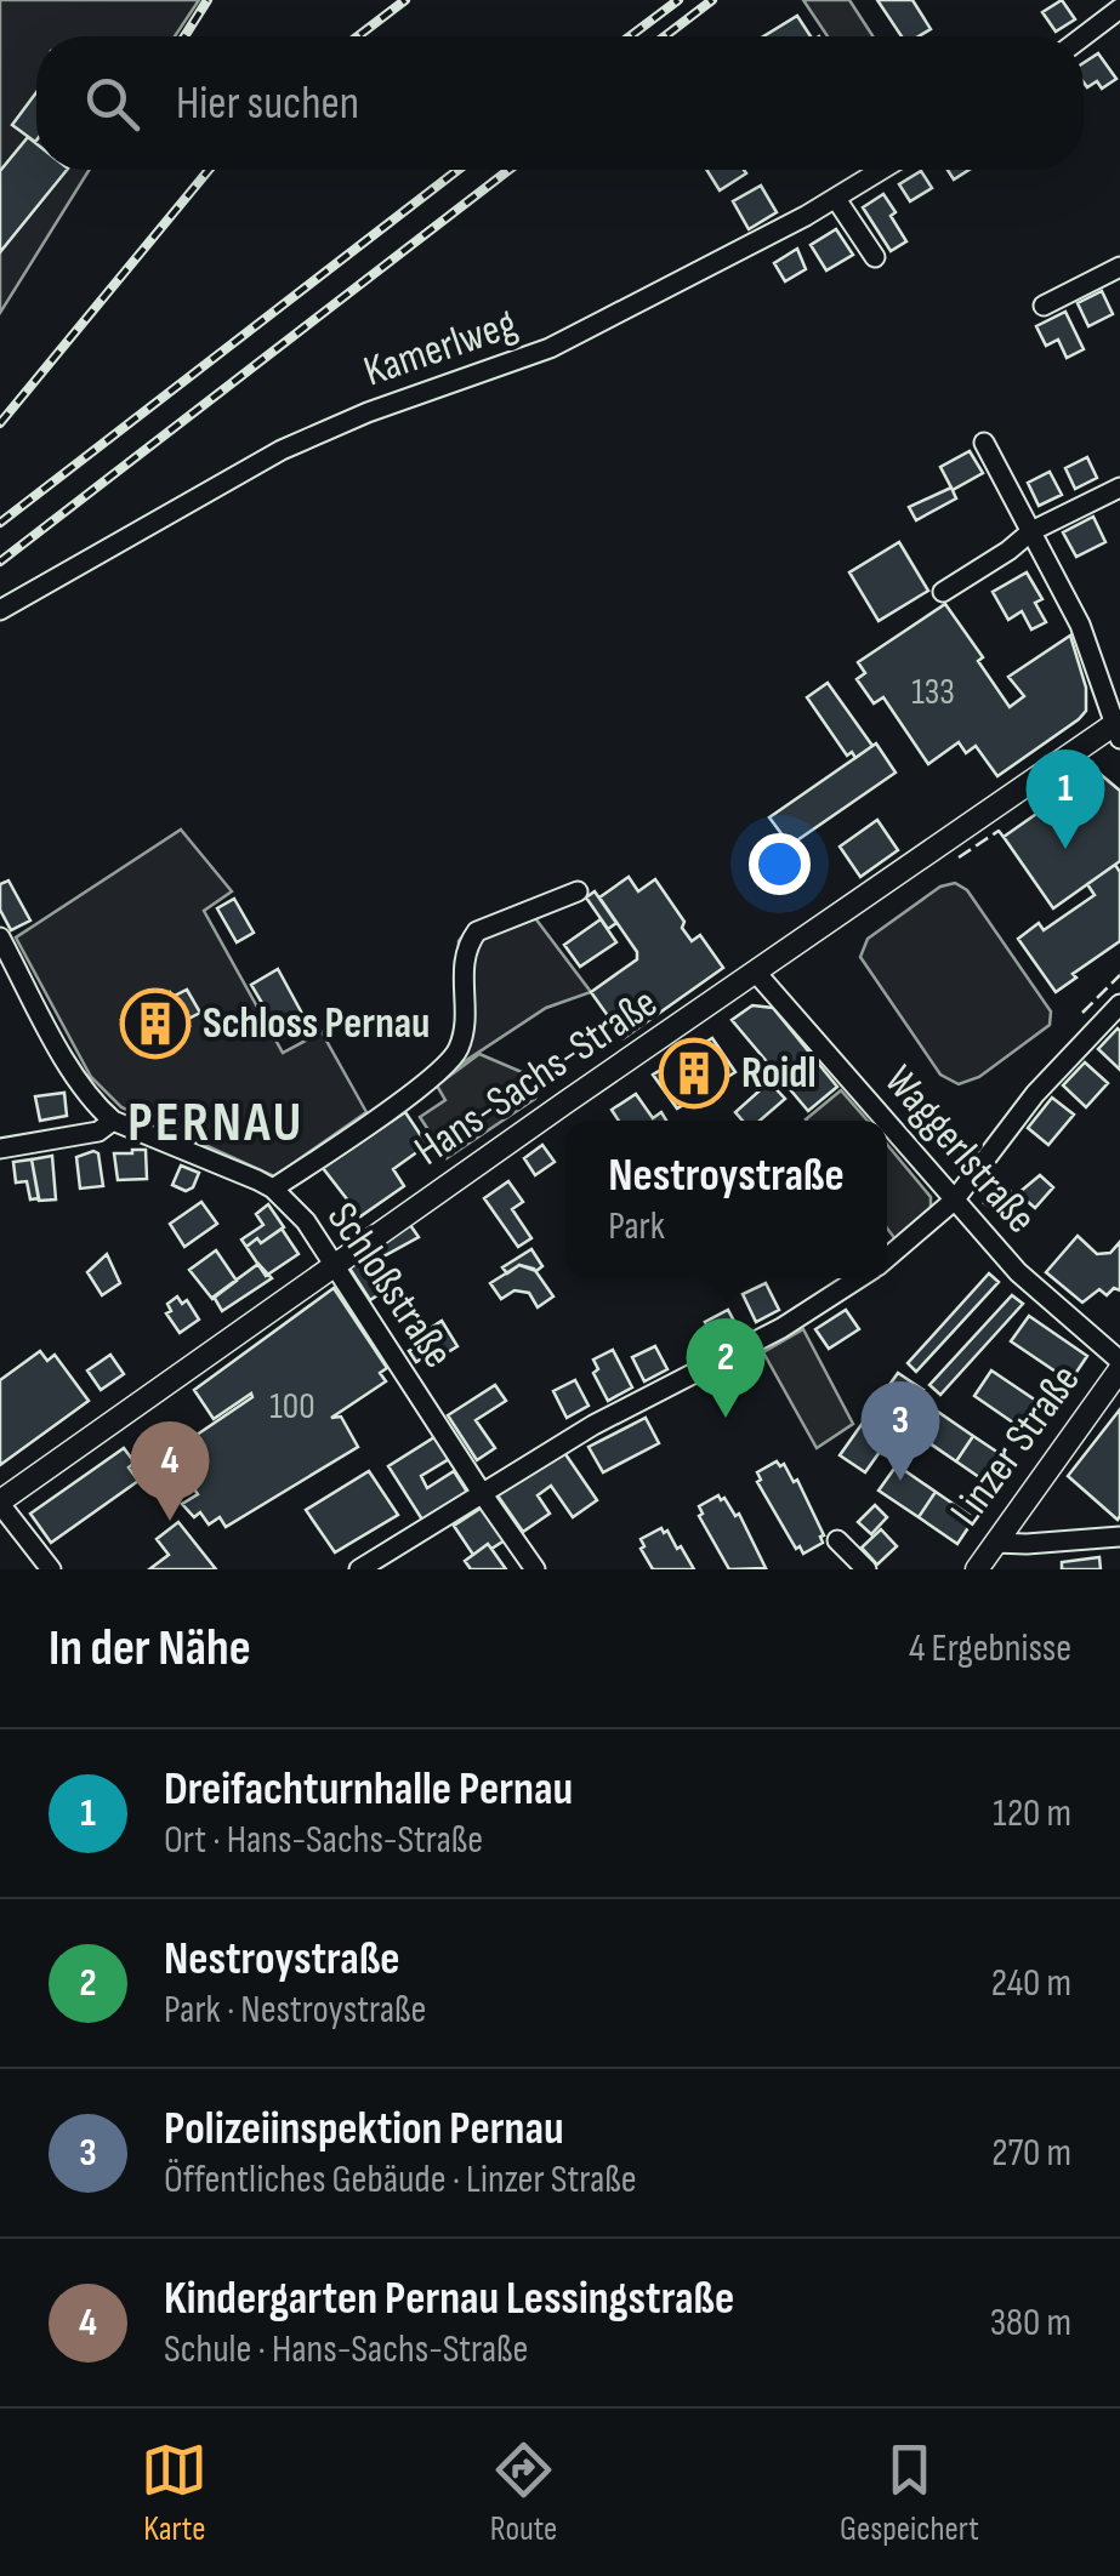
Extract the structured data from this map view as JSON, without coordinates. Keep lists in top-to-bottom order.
{
  "streets": {
    "main road": ["Hans-Sachs-Straße", "Linzer Straße"],
    "street": ["Kamerlweg", "Waggerlstraße", "Schloßstraße"]
  },
  "crossings": [
    ["Hans-Sachs-Straße", "Waggerlstraße"],
    ["Hans-Sachs-Straße", "Schloßstraße"],
    ["Waggerlstraße", "Linzer Straße"]
  ],
  "districts": ["PERNAU"],
  "places": {
    "building": ["Schloss Pernau", "Roidl"]
  },
  "house_numbers": ["133", "100"],
  "page": {
    "search": "Hier suchen",
    "pins": [
      "1",
      "2",
      "3",
      "4"
    ],
    "popup": ["Nestroystraße", "Park"],
    "heading": ["In der Nähe", "4 Ergebnisse"],
    "list": [
      {
        "mark": "1",
        "name": "Dreifachturnhalle Pernau",
        "note": "Ort · Hans-Sachs-Straße",
        "value": "120 m"
      },
      {
        "mark": "2",
        "name": "Nestroystraße",
        "note": "Park · Nestroystraße",
        "value": "240 m"
      },
      {
        "mark": "3",
        "name": "Polizeiinspektion Pernau",
        "note": "Öffentliches Gebäude · Linzer Straße",
        "value": "270 m"
      },
      {
        "mark": "4",
        "name": "Kindergarten Pernau Lessingstraße",
        "note": "Schule · Hans-Sachs-Straße",
        "value": "380 m"
      }
    ],
    "nav": ["Karte", "Route", "Gespeichert"]
  }
}
